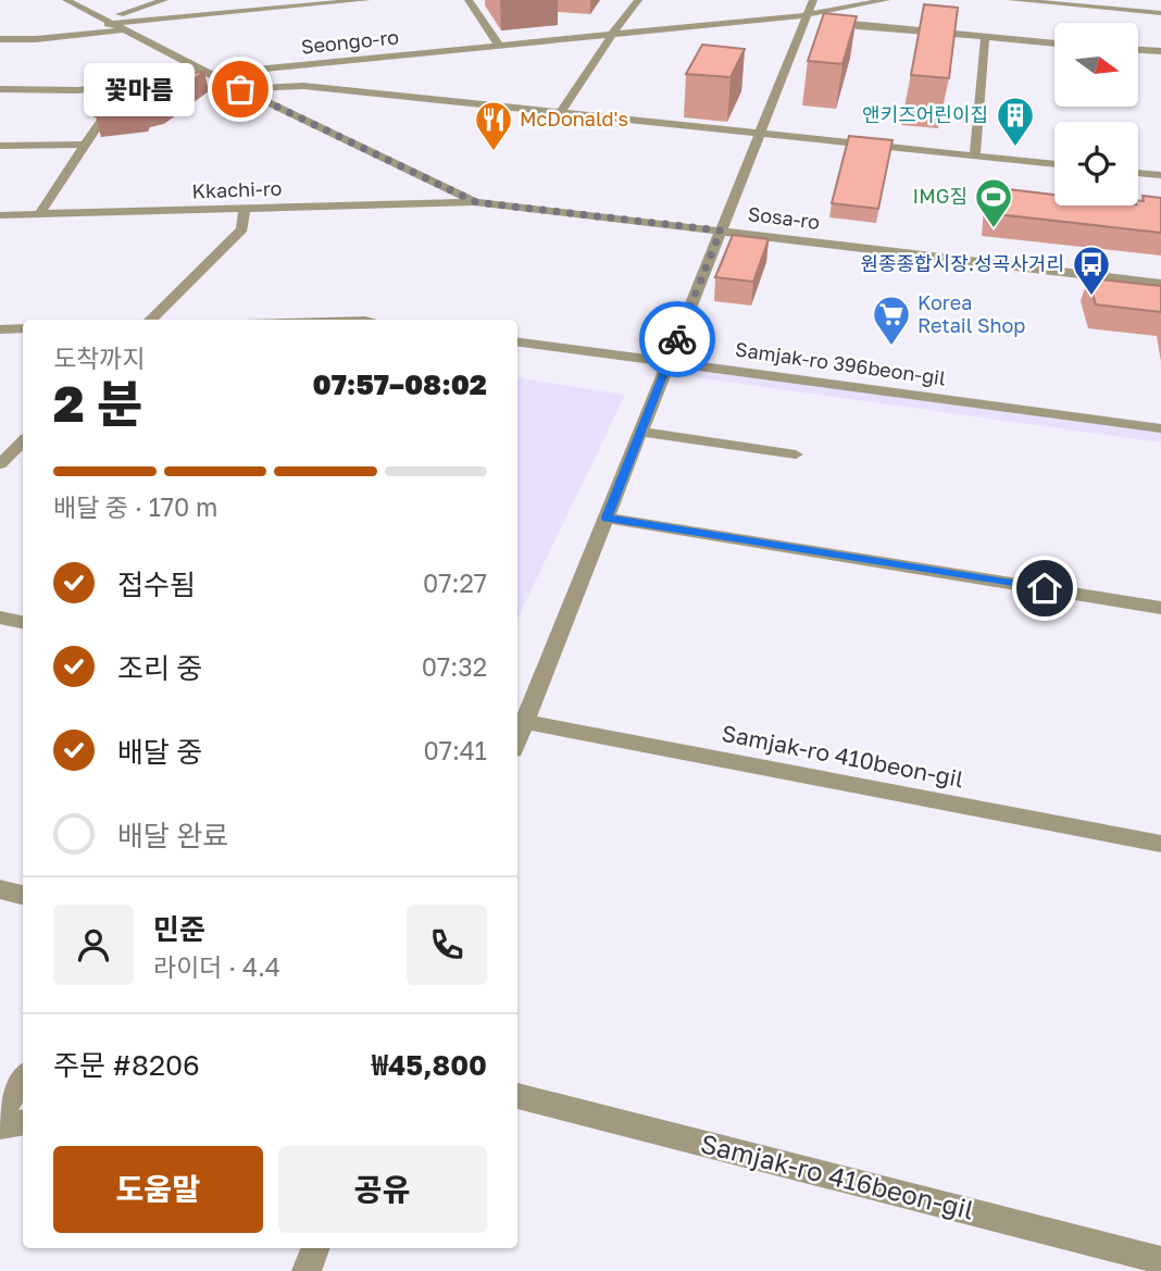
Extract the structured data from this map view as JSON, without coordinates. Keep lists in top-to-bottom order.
{
  "streets": {
    "street": [
      "Seongo-ro",
      "Kkachi-ro",
      "Sosa-ro",
      "Samjak-ro 396beon-gil",
      "Samjak-ro 410beon-gil",
      "Samjak-ro 416beon-gil"
    ]
  },
  "crossings": [
    ["Seongo-ro", "Sosa-ro"],
    ["Kkachi-ro", "Sosa-ro"]
  ],
  "places": {
    "other": ["꽃마름"],
    "building": ["앤키즈어린이집"],
    "restaurant": ["McDonald's"],
    "sports": ["IMG짐"],
    "bus stop": ["원종종합시장.성곡사거리"],
    "supermarket": ["Korea Retail Shop"]
  },
  "north": "right",
  "page": {
    "bubble": "꽃마름",
    "heading": ["2 분", "도착까지", "07:57–08:02"],
    "panel": [
      "민준",
      "라이더 · 4.4",
      "주문 #8206",
      "₩45,800"
    ],
    "bar": "배달 중 · 170 m",
    "list": [
      ["접수됨", "07:27"],
      ["조리 중", "07:32"],
      ["배달 중", "07:41"],
      "배달 완료"
    ],
    "buttons": ["도움말", "공유"]
  }
}
